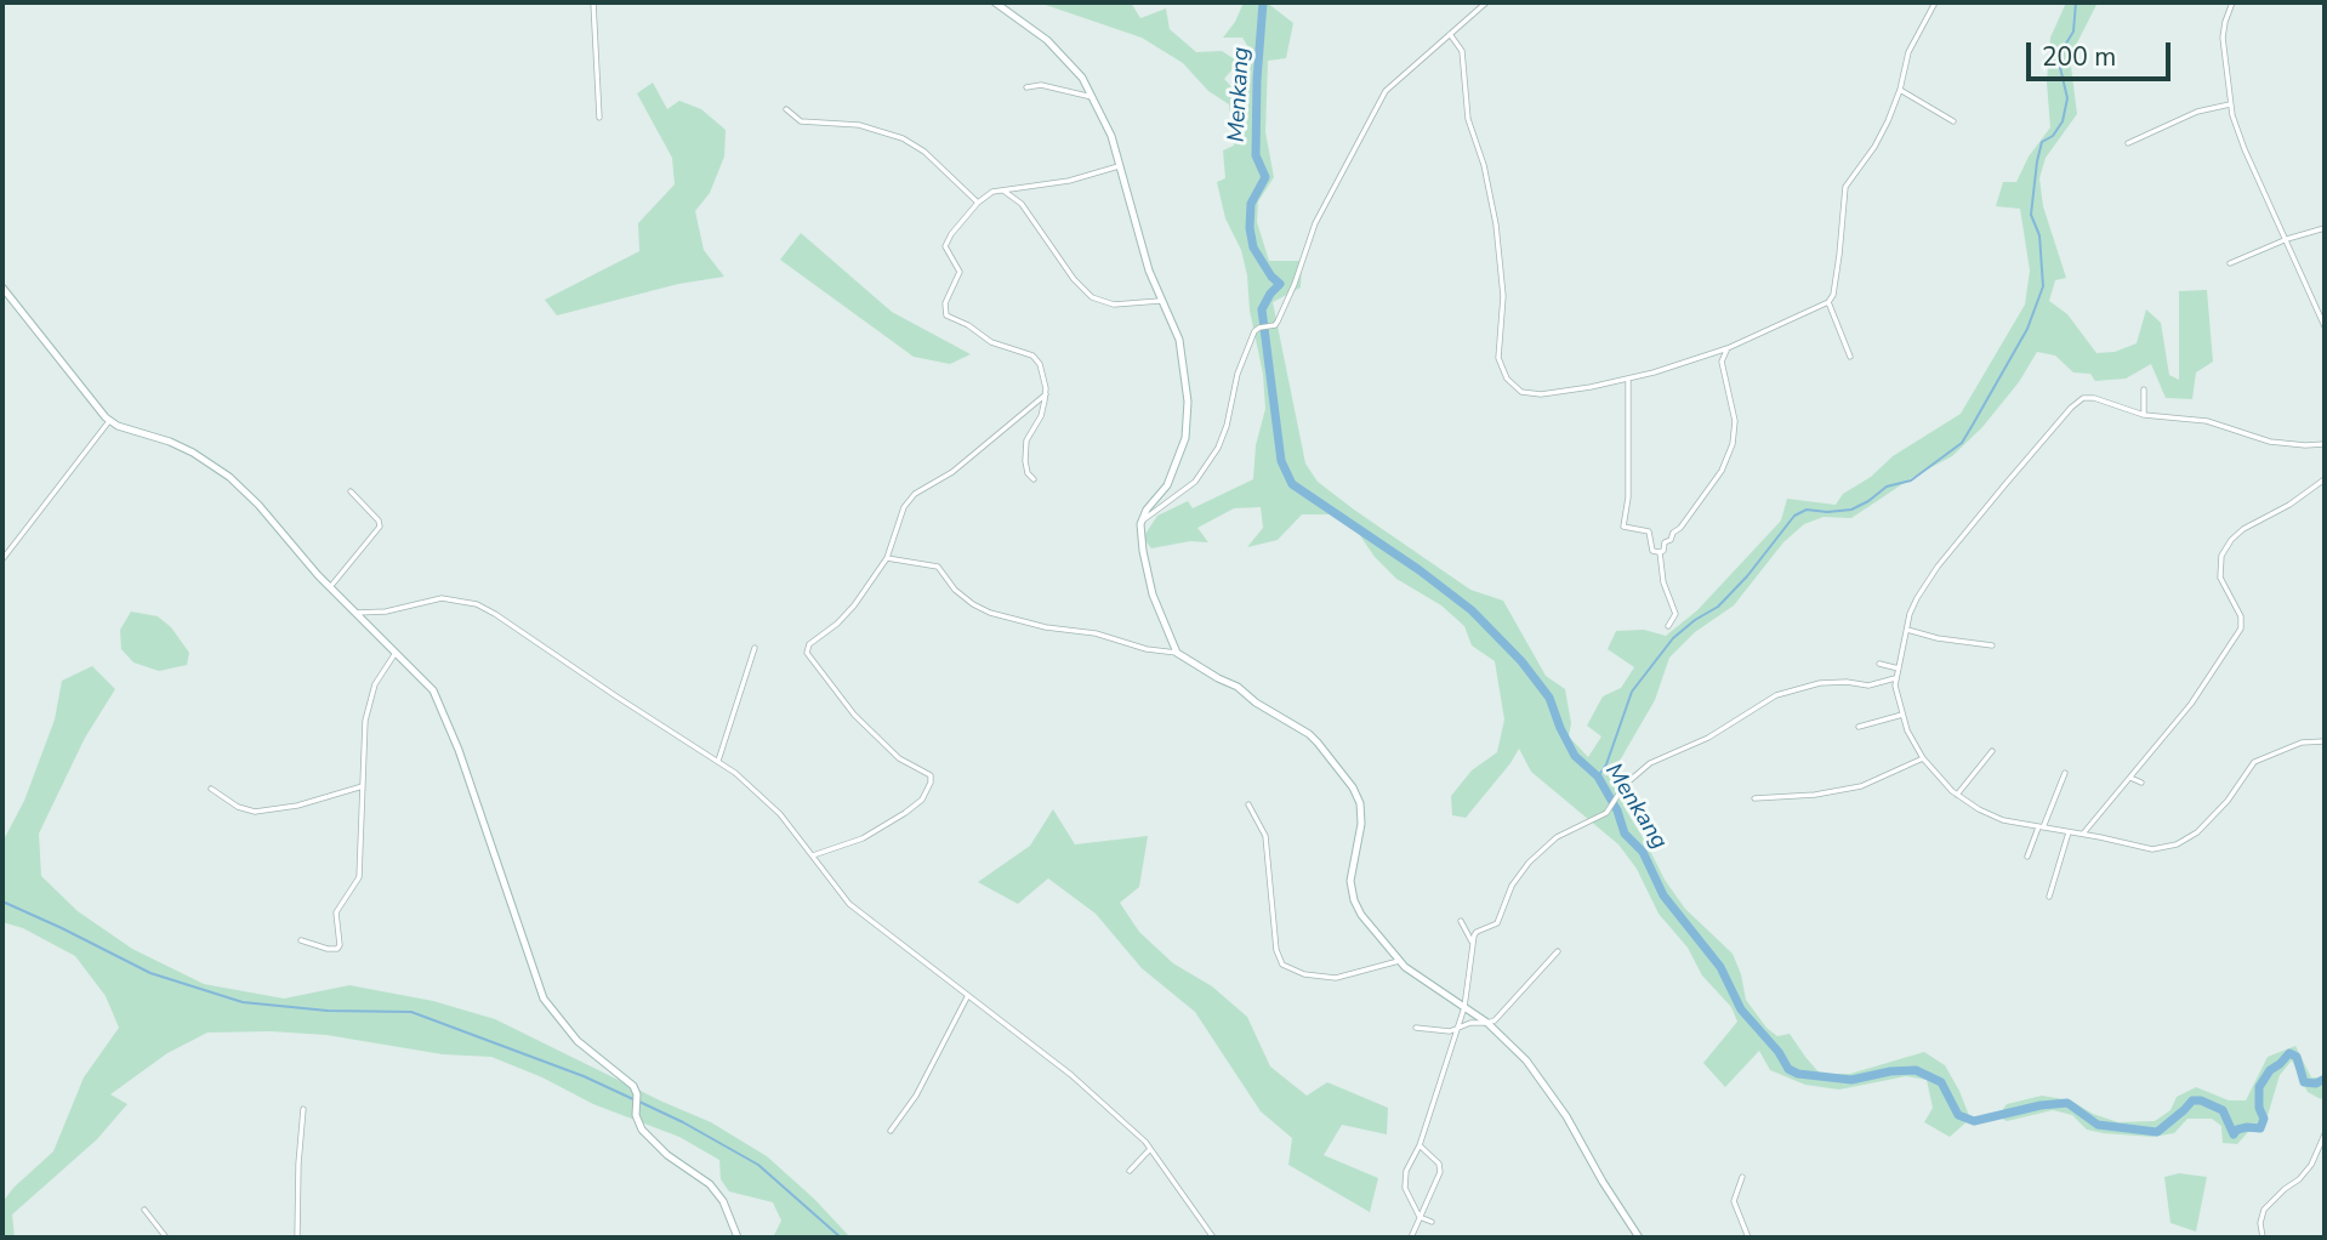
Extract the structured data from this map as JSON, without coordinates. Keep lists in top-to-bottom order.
{
  "water": ["Menkang"],
  "scale_bar": "200 m"
}
